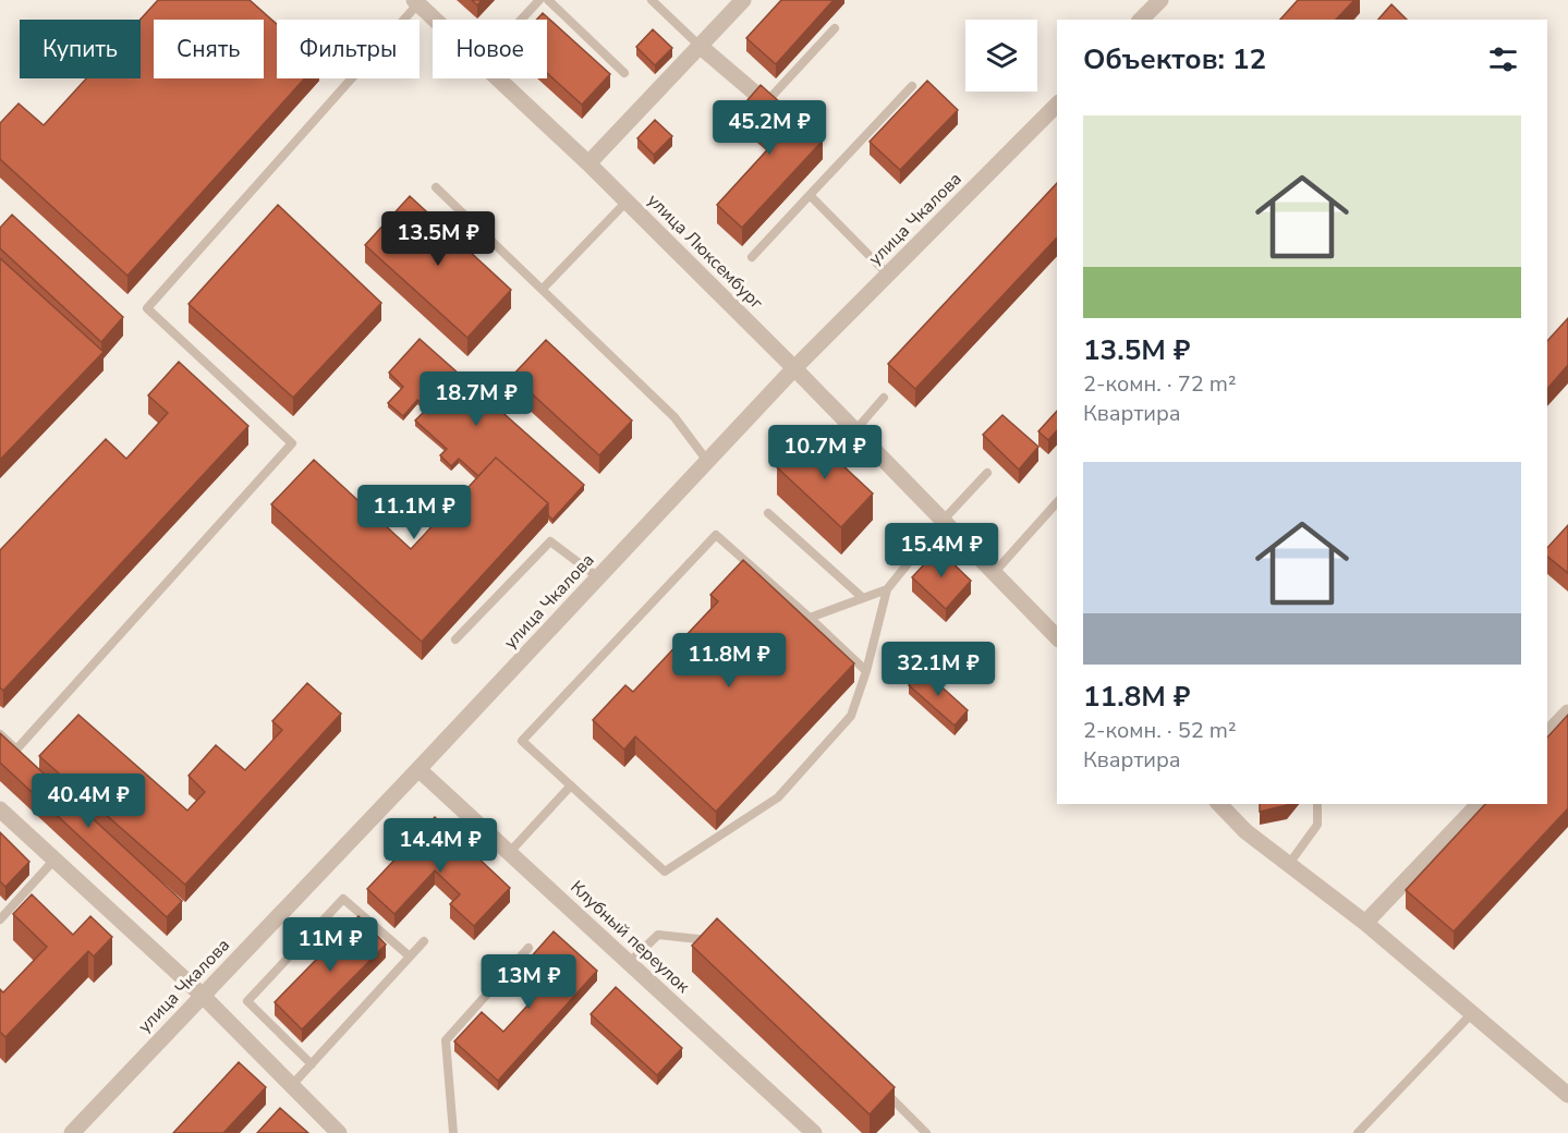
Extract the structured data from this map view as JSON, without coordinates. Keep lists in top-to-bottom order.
{
  "streets": {
    "street": ["улица Чкалова", "улица Люксембург", "Клубный переулок"]
  },
  "crossings": [
    ["улица Чкалова", "улица Люксембург"],
    ["улица Чкалова", "Клубный переулок"]
  ],
  "page": {
    "chip": [
      "Купить",
      "Снять",
      "Фильтры",
      "Новое"
    ],
    "heading": "Объектов: 12",
    "list": [
      {
        "name": "13.5M ₽",
        "note": "2-комн. · 72 m² · Квартира"
      },
      {
        "name": "11.8M ₽",
        "note": "2-комн. · 52 m² · Квартира"
      }
    ],
    "price": [
      "45.2M ₽",
      "13.5M ₽",
      "18.7M ₽",
      "10.7M ₽",
      "11.1M ₽",
      "15.4M ₽",
      "11.8M ₽",
      "32.1M ₽",
      "40.4M ₽",
      "14.4M ₽",
      "11M ₽",
      "13M ₽"
    ]
  }
}
